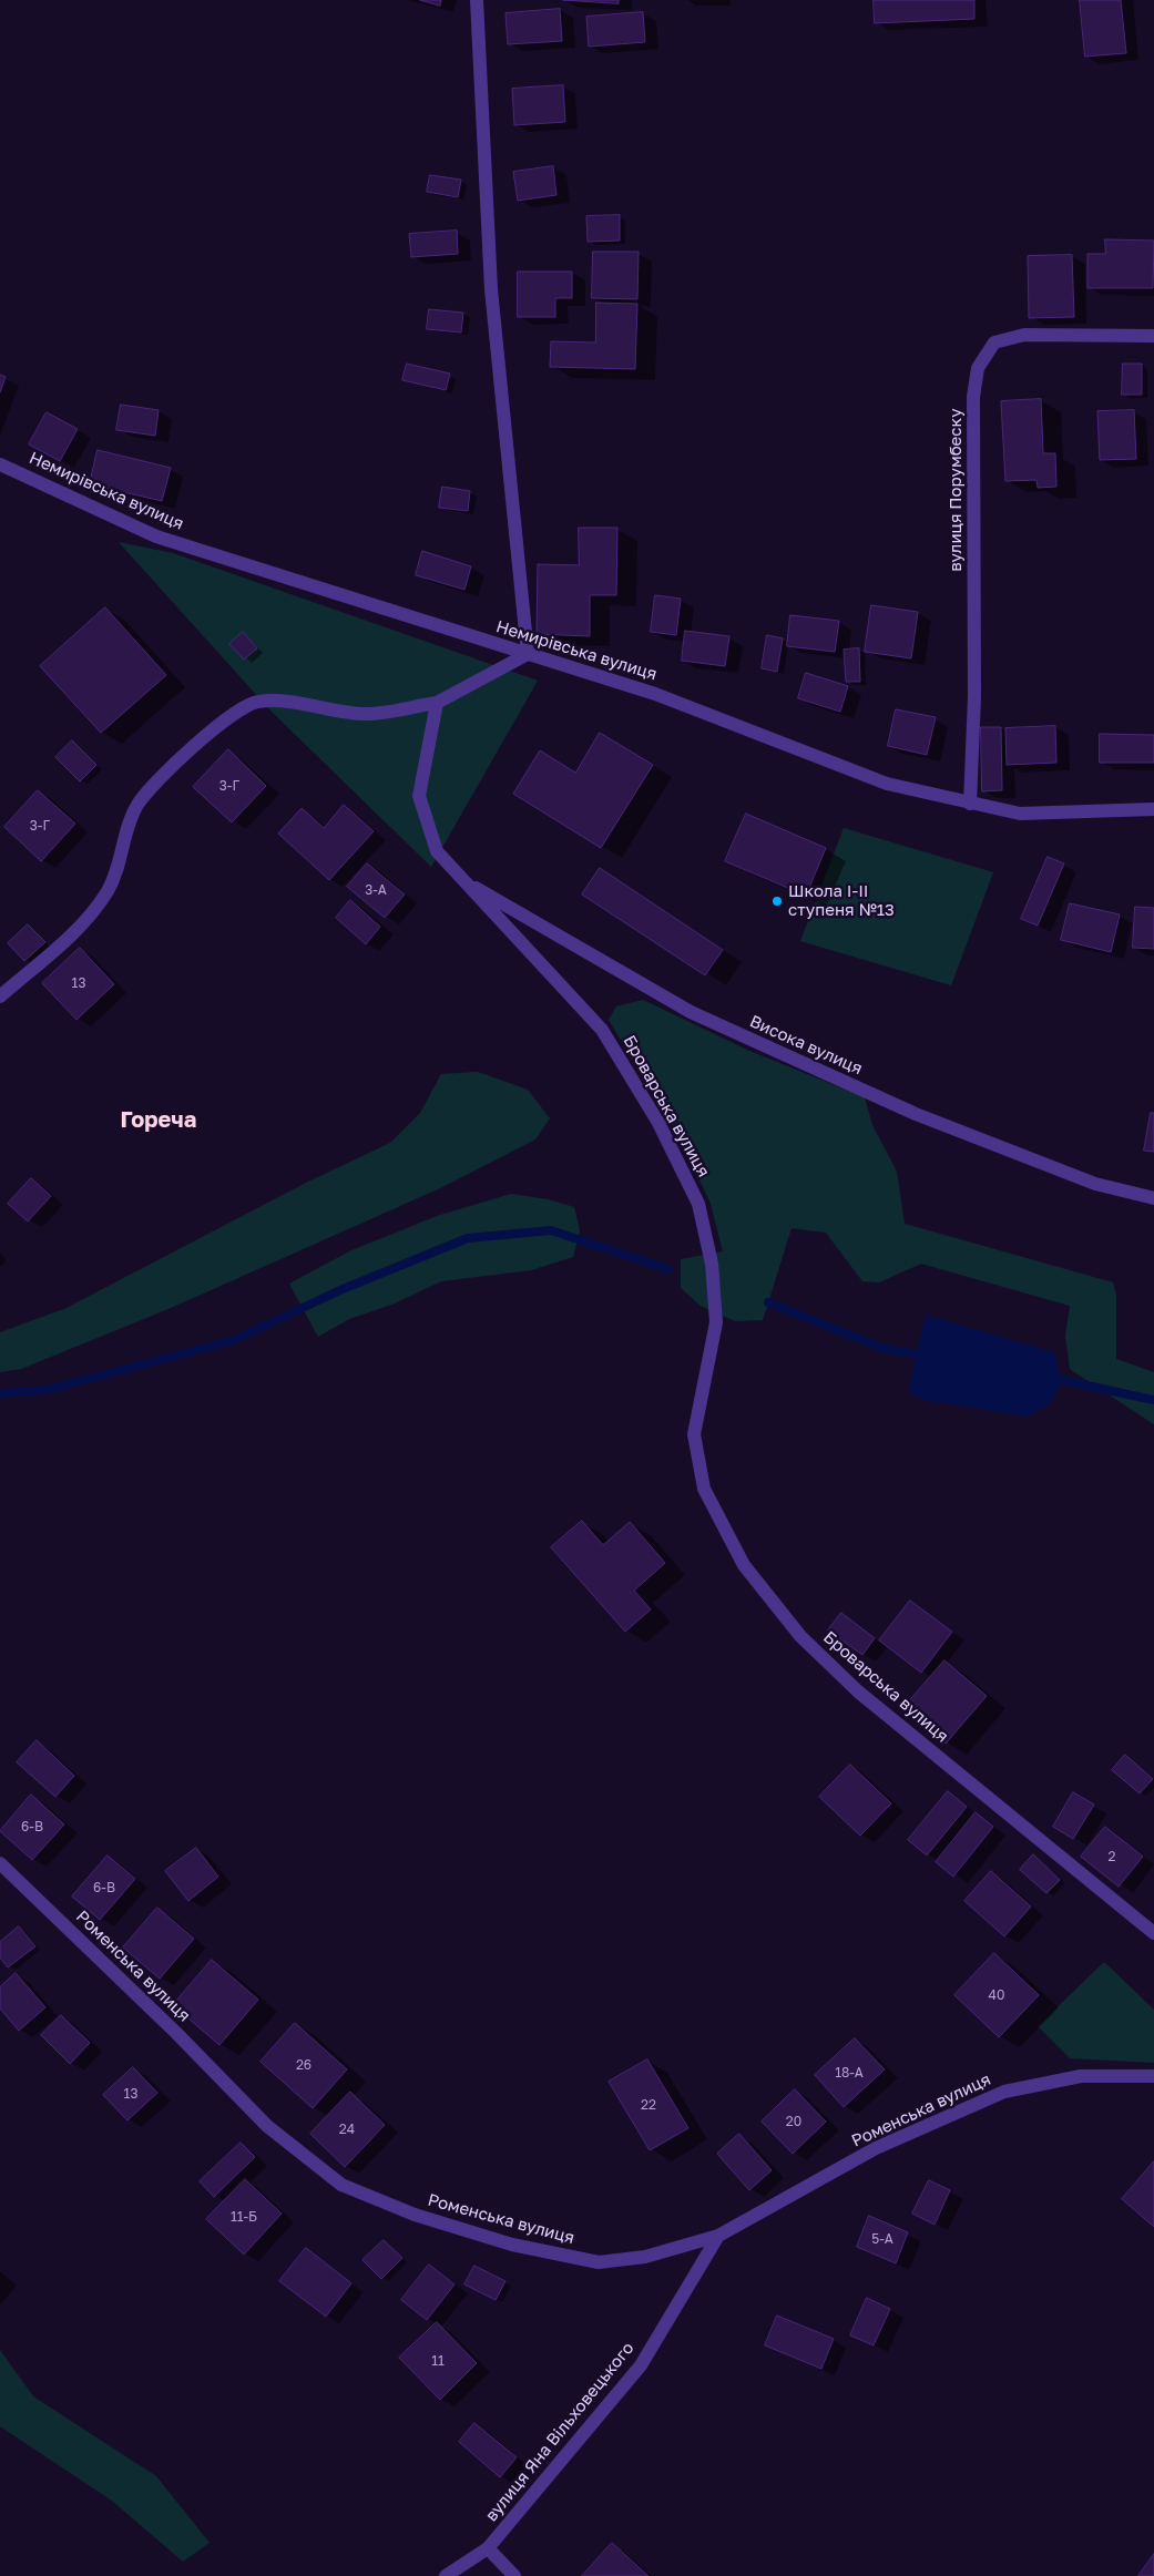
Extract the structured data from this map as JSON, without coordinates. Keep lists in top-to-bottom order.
{
  "streets": {
    "street": [
      "вулиця Порумбеску",
      "Немирівська вулиця",
      "Висока вулиця",
      "Броварська вулиця",
      "Роменська вулиця",
      "вулиця Яна Вільховецького"
    ]
  },
  "crossings": [
    ["вулиця Порумбеску", "Немирівська вулиця"],
    ["Висока вулиця", "Броварська вулиця"],
    ["Роменська вулиця", "вулиця Яна Вільховецького"]
  ],
  "districts": ["Гореча"],
  "places": ["Школа I-II ступеня №13"],
  "house_numbers": [
    "3-Г",
    "3-Г",
    "3-А",
    "13",
    "6-В",
    "2",
    "6-В",
    "40",
    "26",
    "18-А",
    "13",
    "22",
    "20",
    "24",
    "11-Б",
    "5-А",
    "11"
  ]
}
